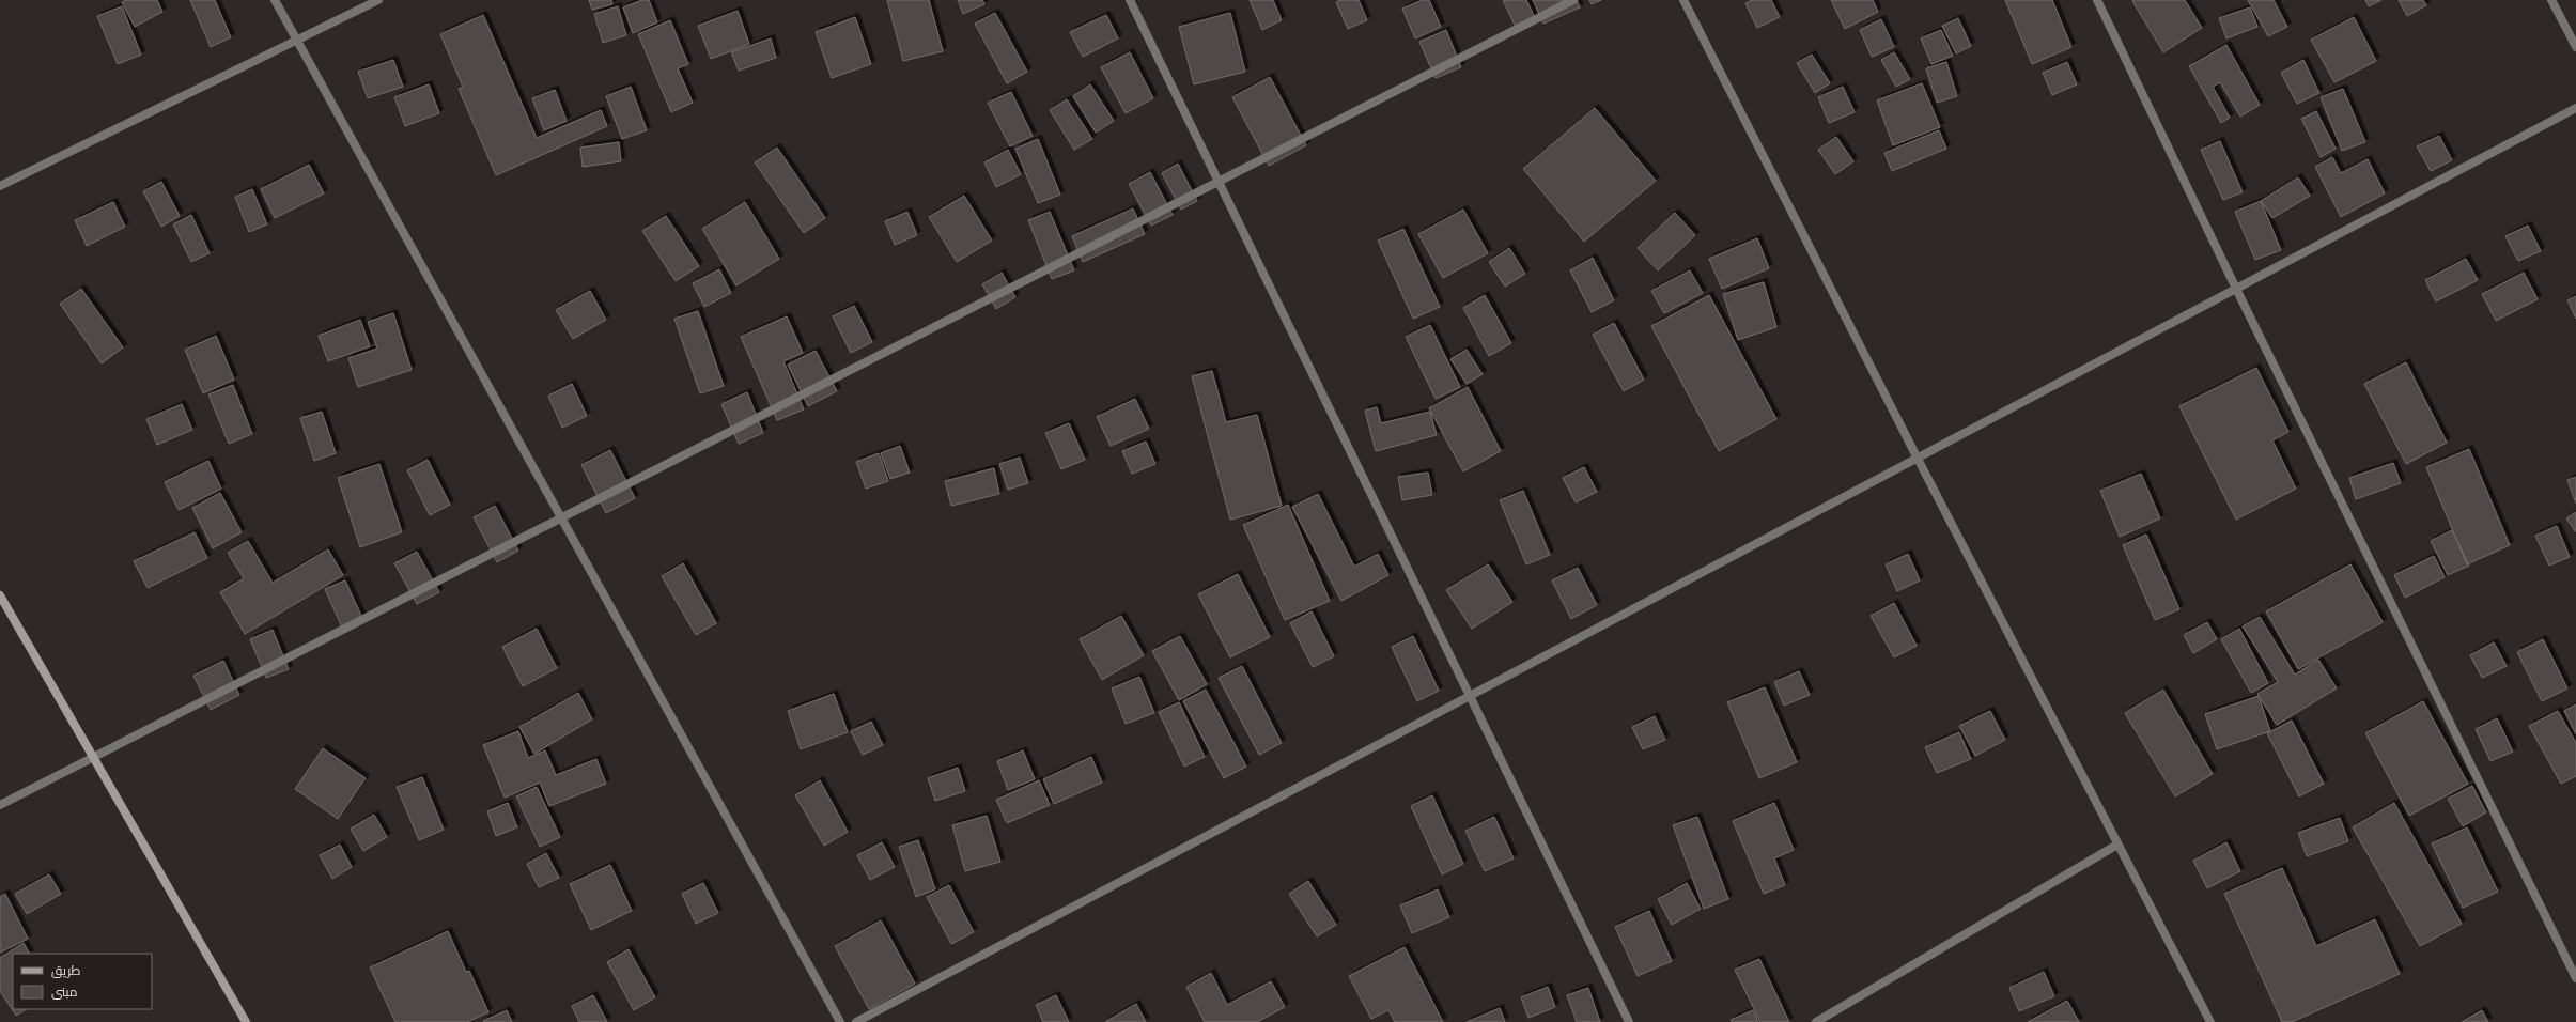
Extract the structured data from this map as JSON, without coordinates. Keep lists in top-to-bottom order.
{
  "legend": ["طريق", "مبنى"]
}
